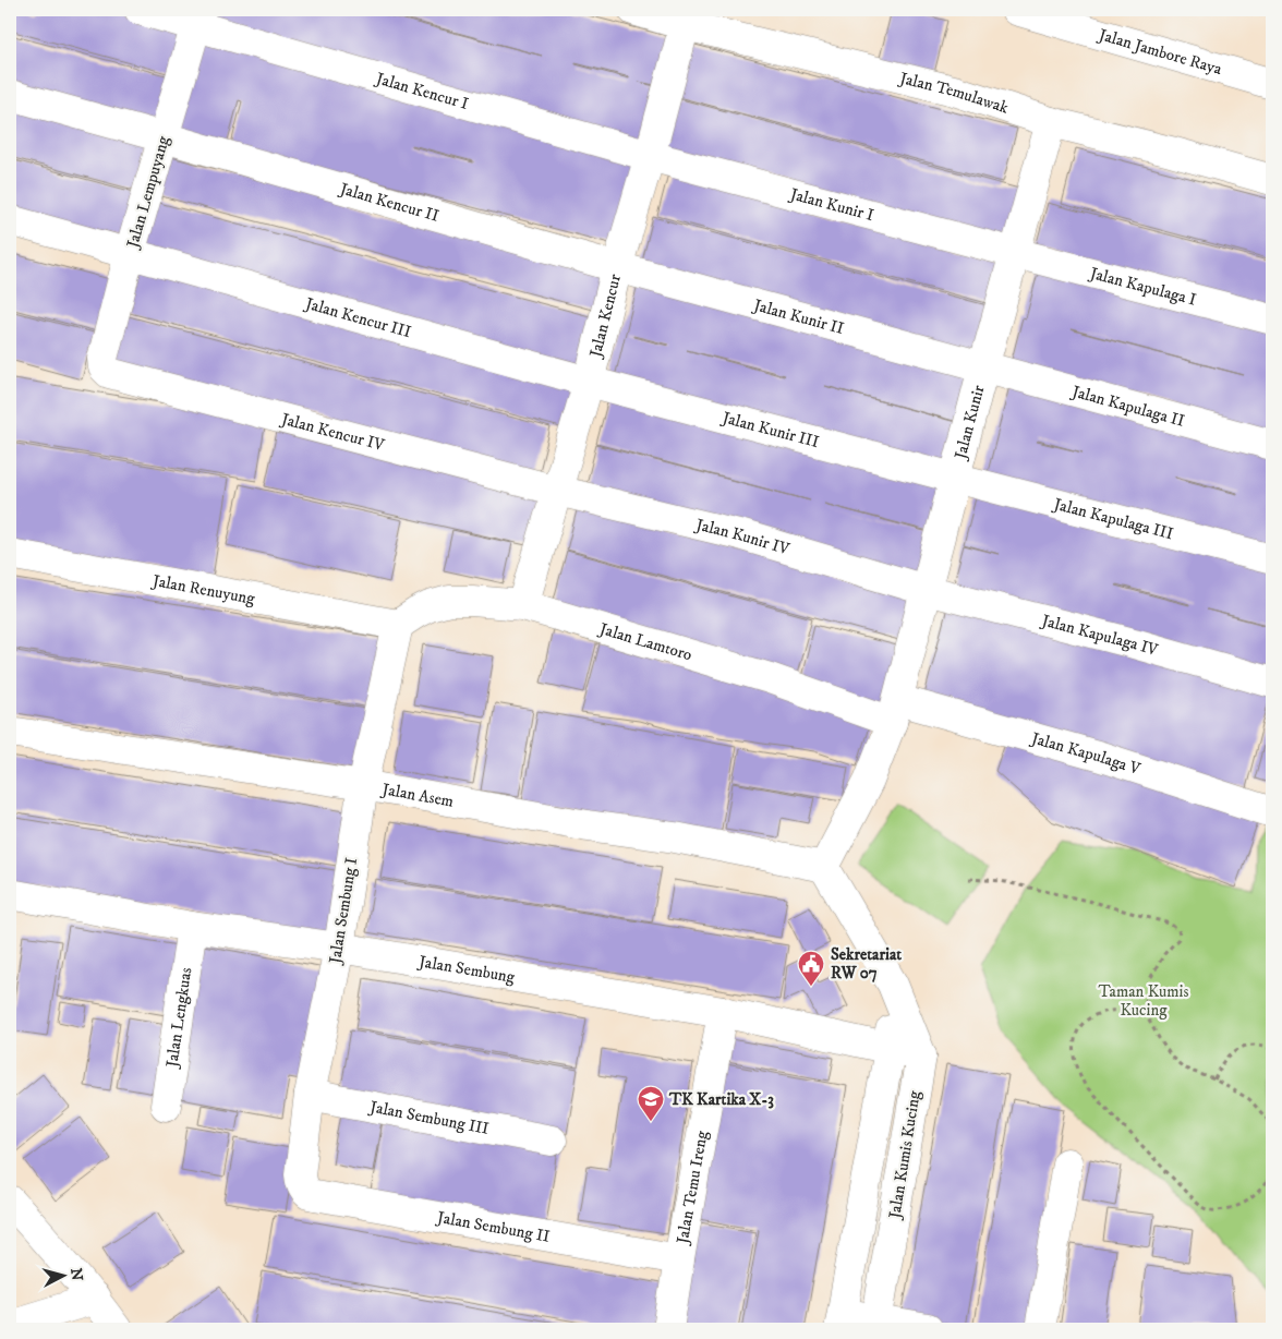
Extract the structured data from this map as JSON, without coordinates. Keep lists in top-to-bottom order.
{
  "streets": {
    "street": [
      "Jalan Jambore Raya",
      "Jalan Kencur I",
      "Jalan Temulawak",
      "Jalan Lempuyang",
      "Jalan Kencur II",
      "Jalan Kunir I",
      "Jalan Kapulaga I",
      "Jalan Kencur",
      "Jalan Kencur III",
      "Jalan Kunir II",
      "Jalan Kapulaga II",
      "Jalan Kunir",
      "Jalan Kunir III",
      "Jalan Kencur IV",
      "Jalan Kapulaga III",
      "Jalan Kunir IV",
      "Jalan Renuyung",
      "Jalan Kapulaga IV",
      "Jalan Lamtoro",
      "Jalan Kapulaga V",
      "Jalan Asem",
      "Jalan Sembung I",
      "Jalan Sembung",
      "Jalan Lengkuas",
      "Jalan Sembung III",
      "Jalan Kumis Kucing",
      "Jalan Temu Ireng",
      "Jalan Sembung II"
    ]
  },
  "crossings": [
    ["Jalan Kencur I", "Jalan Lempuyang"],
    ["Jalan Kencur I", "Jalan Kunir I"],
    ["Jalan Kencur I", "Jalan Kencur"],
    ["Jalan Temulawak", "Jalan Kencur"],
    ["Jalan Temulawak", "Jalan Kunir"],
    ["Jalan Lempuyang", "Jalan Kencur II"],
    ["Jalan Lempuyang", "Jalan Kencur III"],
    ["Jalan Lempuyang", "Jalan Kencur IV"],
    ["Jalan Kencur II", "Jalan Kencur"],
    ["Jalan Kencur II", "Jalan Kunir II"],
    ["Jalan Kunir I", "Jalan Kapulaga I"],
    ["Jalan Kunir I", "Jalan Kencur"],
    ["Jalan Kunir I", "Jalan Kunir"],
    ["Jalan Kapulaga I", "Jalan Kunir"],
    ["Jalan Kencur", "Jalan Kencur III"],
    ["Jalan Kencur", "Jalan Kunir II"],
    ["Jalan Kencur", "Jalan Kunir III"],
    ["Jalan Kencur", "Jalan Kencur IV"],
    ["Jalan Kencur", "Jalan Kunir IV"],
    ["Jalan Kencur", "Jalan Lamtoro"],
    ["Jalan Kencur III", "Jalan Kunir III"],
    ["Jalan Kunir II", "Jalan Kapulaga II"],
    ["Jalan Kunir II", "Jalan Kunir"],
    ["Jalan Kapulaga II", "Jalan Kunir"],
    ["Jalan Kunir", "Jalan Kunir III"],
    ["Jalan Kunir", "Jalan Kapulaga III"],
    ["Jalan Kunir", "Jalan Kunir IV"],
    ["Jalan Kunir", "Jalan Kapulaga IV"],
    ["Jalan Kunir", "Jalan Lamtoro"],
    ["Jalan Kunir", "Jalan Kapulaga V"],
    ["Jalan Kunir III", "Jalan Kapulaga III"],
    ["Jalan Kencur IV", "Jalan Kunir IV"],
    ["Jalan Kunir IV", "Jalan Kapulaga IV"],
    ["Jalan Renuyung", "Jalan Lamtoro"],
    ["Jalan Renuyung", "Jalan Sembung I"],
    ["Jalan Lamtoro", "Jalan Kapulaga V"],
    ["Jalan Lamtoro", "Jalan Sembung I"],
    ["Jalan Asem", "Jalan Sembung I"],
    ["Jalan Sembung I", "Jalan Sembung"],
    ["Jalan Sembung I", "Jalan Sembung III"],
    ["Jalan Sembung I", "Jalan Sembung II"],
    ["Jalan Sembung", "Jalan Lengkuas"],
    ["Jalan Sembung", "Jalan Kumis Kucing"],
    ["Jalan Sembung", "Jalan Temu Ireng"],
    ["Jalan Temu Ireng", "Jalan Sembung II"]
  ],
  "parks": ["Taman Kumis Kucing"],
  "places": {
    "public building": ["Sekretariat RW 07"],
    "school or university": ["TK Kartika X-3"]
  },
  "north": "right"
}
